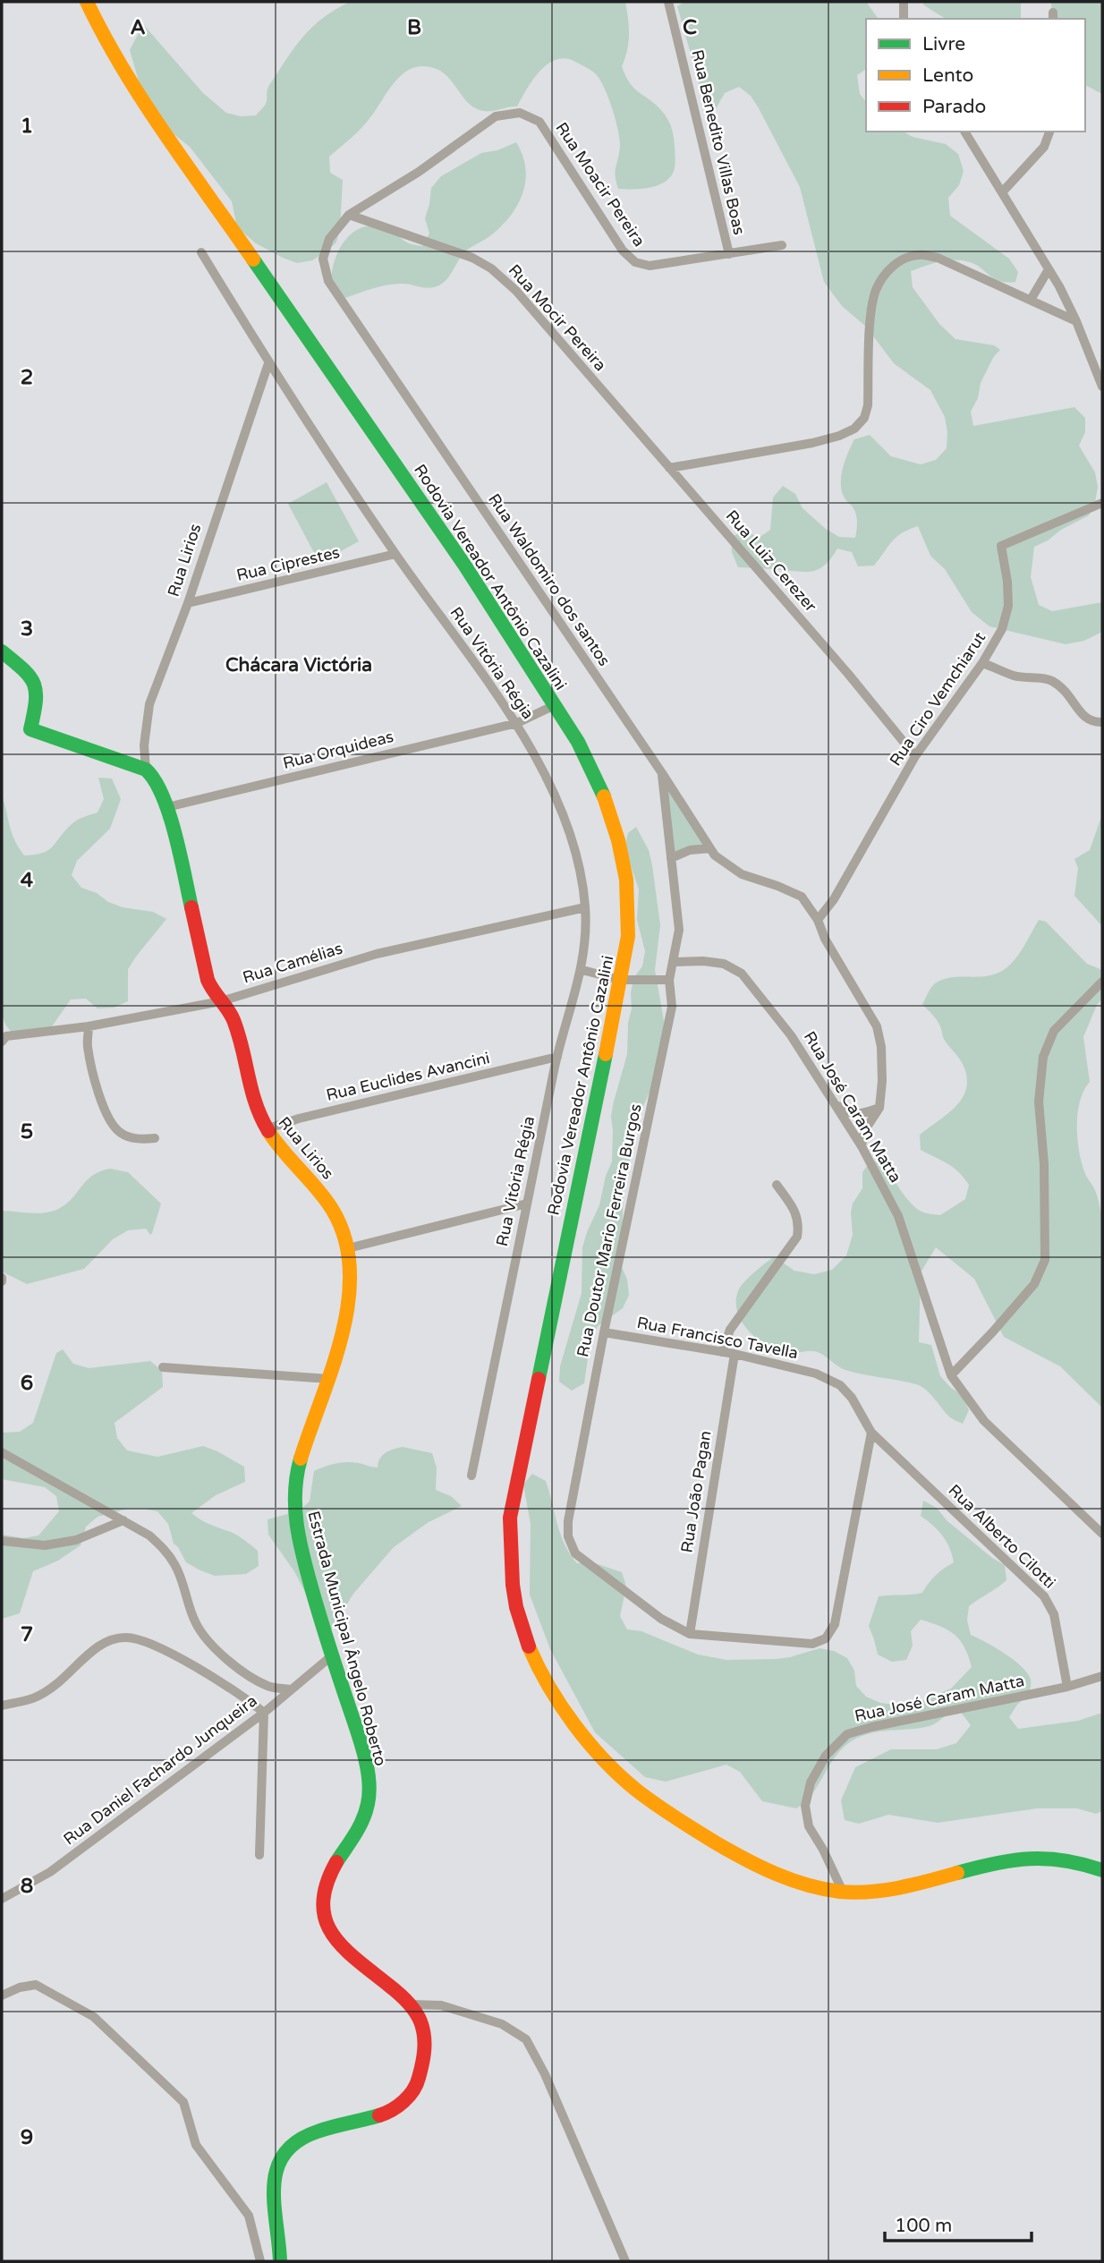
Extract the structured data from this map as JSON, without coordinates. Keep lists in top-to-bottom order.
{
  "streets": {
    "main road": ["Rua Lirios", "Rodovia Vereador Antônio Cazalini", "Estrada Municipal Ângelo Roberto"],
    "street": [
      "Rua Benedito Villas Boas",
      "Rua Moacir Pereira",
      "Rua Mocir Pereira",
      "Rua Luiz Cerezer",
      "Rua Ciprestes",
      "Rua Waldomiro dos santos",
      "Rua Vitória Régia",
      "Rua Ciro Vemchiarut",
      "Rua Orquideas",
      "Rua Camélias",
      "Rua Euclides Avancini",
      "Rua José Caram Matta",
      "Rua Doutor Mario Ferreira Burgos",
      "Rua Francisco Tavella",
      "Rua João Pagan",
      "Rua Alberto Cilotti",
      "Rua Daniel Fachardo Junqueira"
    ]
  },
  "crossings": [
    ["Rua Benedito Villas Boas", "Rua Moacir Pereira"],
    ["Rua Moacir Pereira", "Rua Mocir Pereira"],
    ["Rua Moacir Pereira", "Rua Waldomiro dos santos"],
    ["Rua Mocir Pereira", "Rua Luiz Cerezer"],
    ["Rua Mocir Pereira", "Rua Waldomiro dos santos"],
    ["Rua Lirios", "Rua Ciprestes"],
    ["Rua Lirios", "Rua Vitória Régia"],
    ["Rua Lirios", "Rua Orquideas"],
    ["Rua Lirios", "Rua Camélias"],
    ["Rua Lirios", "Rua Euclides Avancini"],
    ["Rua Lirios", "Estrada Municipal Ângelo Roberto"],
    ["Rua Luiz Cerezer", "Rua Ciro Vemchiarut"],
    ["Rua Ciprestes", "Rua Vitória Régia"],
    ["Rodovia Vereador Antônio Cazalini", "Rua Orquideas"],
    ["Rodovia Vereador Antônio Cazalini", "Rua José Caram Matta"],
    ["Rua Waldomiro dos santos", "Rua Ciro Vemchiarut"],
    ["Rua Waldomiro dos santos", "Rua Doutor Mario Ferreira Burgos"],
    ["Rua Vitória Régia", "Rua Orquideas"],
    ["Rua Vitória Régia", "Rua Camélias"],
    ["Rua Vitória Régia", "Rua Euclides Avancini"],
    ["Rua José Caram Matta", "Rua Doutor Mario Ferreira Burgos"],
    ["Rua José Caram Matta", "Rua Alberto Cilotti"],
    ["Rua Doutor Mario Ferreira Burgos", "Rua Francisco Tavella"],
    ["Rua Doutor Mario Ferreira Burgos", "Rua João Pagan"],
    ["Rua Francisco Tavella", "Rua João Pagan"],
    ["Rua Francisco Tavella", "Rua Alberto Cilotti"],
    ["Estrada Municipal Ângelo Roberto", "Rua Daniel Fachardo Junqueira"]
  ],
  "districts": ["Chácara Victória"],
  "legend": ["Livre", "Lento", "Parado"],
  "scale_bar": "100 m",
  "grid": {
    "columns": ["A", "B", "C"],
    "rows": [
      "1",
      "2",
      "3",
      "4",
      "5",
      "6",
      "7",
      "8",
      "9"
    ]
  }
}
